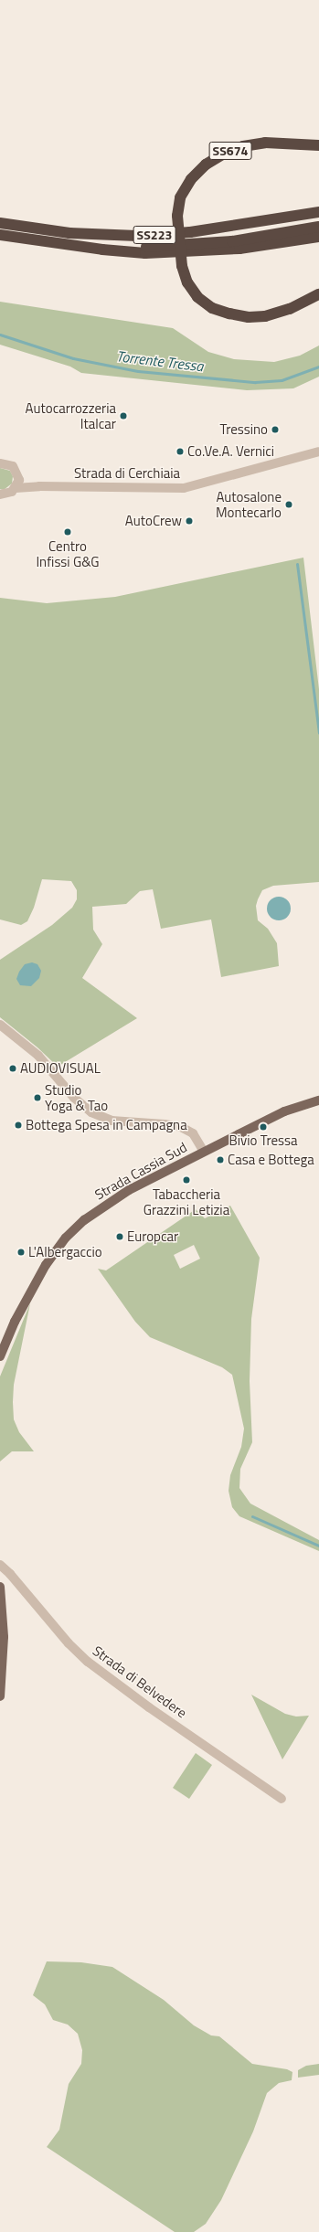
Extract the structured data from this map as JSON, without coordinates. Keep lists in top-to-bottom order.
{
  "streets": {
    "highway": ["SS674", "SS223"],
    "main road": ["Strada Cassia Sud"],
    "street": ["Strada di Cerchiaia", "Strada di Belvedere"]
  },
  "water": ["Torrente Tressa"],
  "places": [
    "Autocarrozzeria Italcar",
    "Tressino",
    "Co.Ve.A. Vernici",
    "Autosalone Montecarlo",
    "AutoCrew",
    "Centro Infissi G&G",
    "AUDIOVISUAL",
    "Studio Yoga & Tao",
    "Bottega Spesa in Campagna",
    "Bivio Tressa",
    "Casa e Bottega",
    "Tabaccheria Grazzini Letizia",
    "Europcar",
    "L'Albergaccio"
  ]
}
